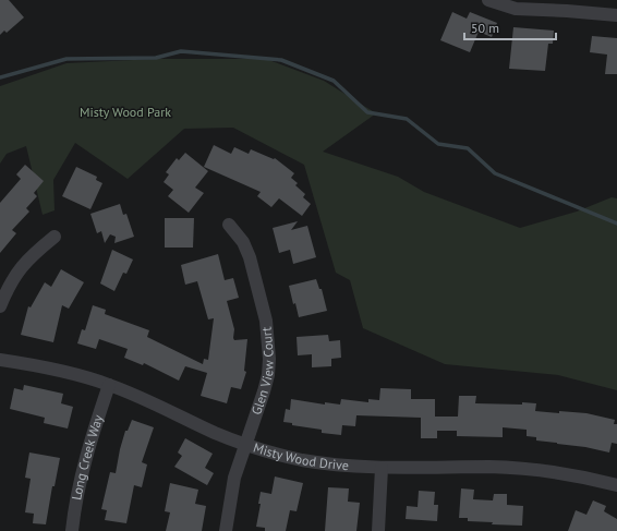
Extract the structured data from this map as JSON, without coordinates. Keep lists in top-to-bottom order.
{
  "streets": {
    "street": ["Glen View Court", "Misty Wood Drive", "Long Creek Way"]
  },
  "crossings": [
    ["Glen View Court", "Misty Wood Drive"],
    ["Misty Wood Drive", "Long Creek Way"]
  ],
  "parks": ["Misty Wood Park"],
  "scale_bar": "50 m"
}
